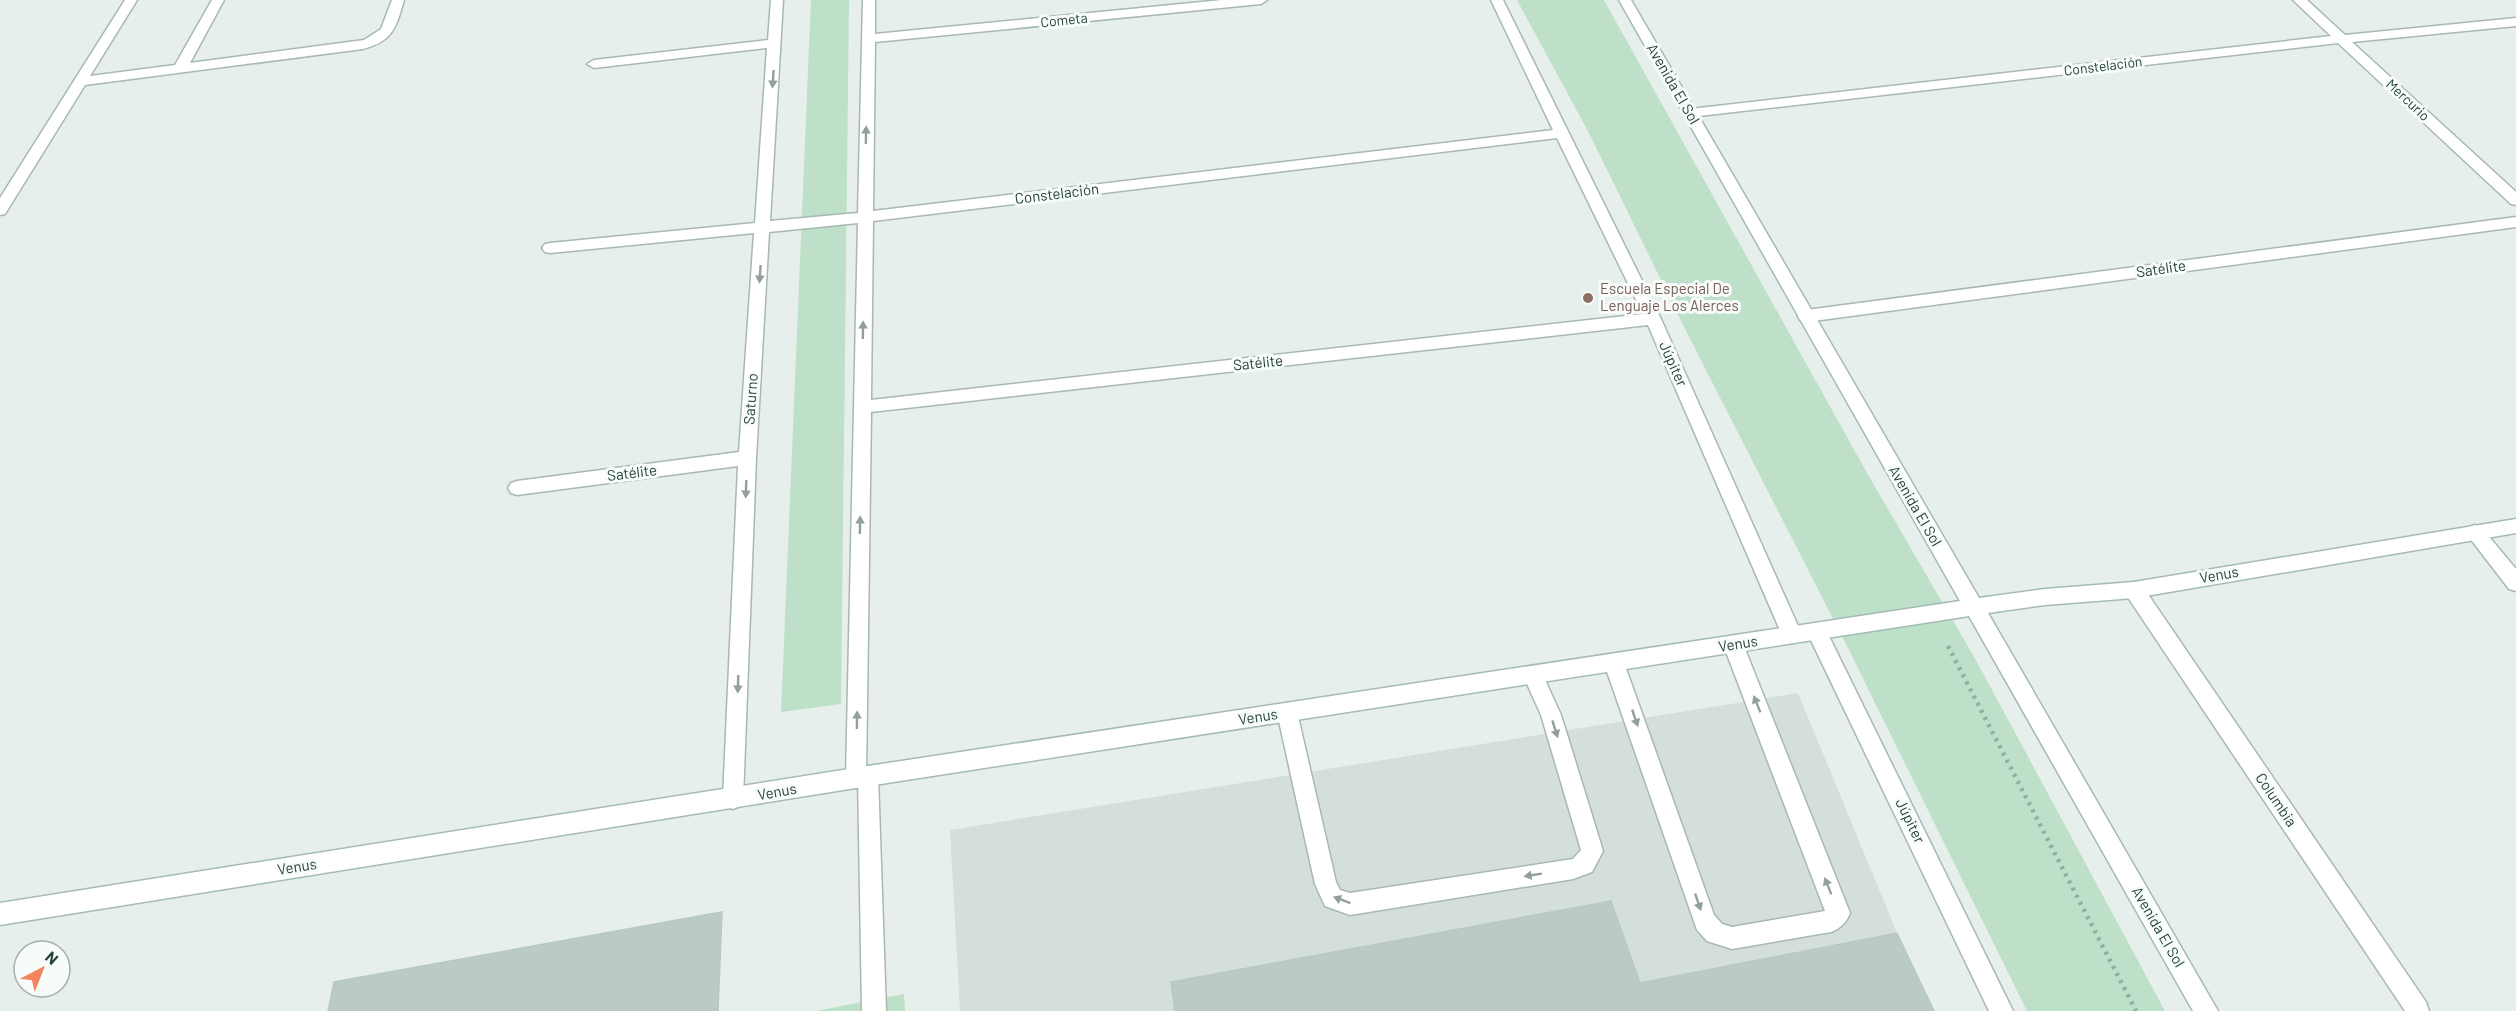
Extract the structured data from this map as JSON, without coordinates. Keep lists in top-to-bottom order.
{
  "streets": {
    "street": [
      "Cometa",
      "Constelación",
      "Avenida El Sol",
      "Mercurio",
      "Satélite",
      "Júpiter",
      "Saturno",
      "Venus",
      "Columbia"
    ]
  },
  "crossings": [
    ["Constelación", "Avenida El Sol"],
    ["Constelación", "Mercurio"],
    ["Constelación", "Júpiter"],
    ["Constelación", "Saturno"],
    ["Avenida El Sol", "Satélite"],
    ["Avenida El Sol", "Venus"],
    ["Satélite", "Júpiter"],
    ["Satélite", "Saturno"],
    ["Júpiter", "Venus"],
    ["Saturno", "Venus"],
    ["Venus", "Columbia"]
  ],
  "places": ["Escuela Especial De Lenguaje Los Alerces"],
  "north": "top right"
}
